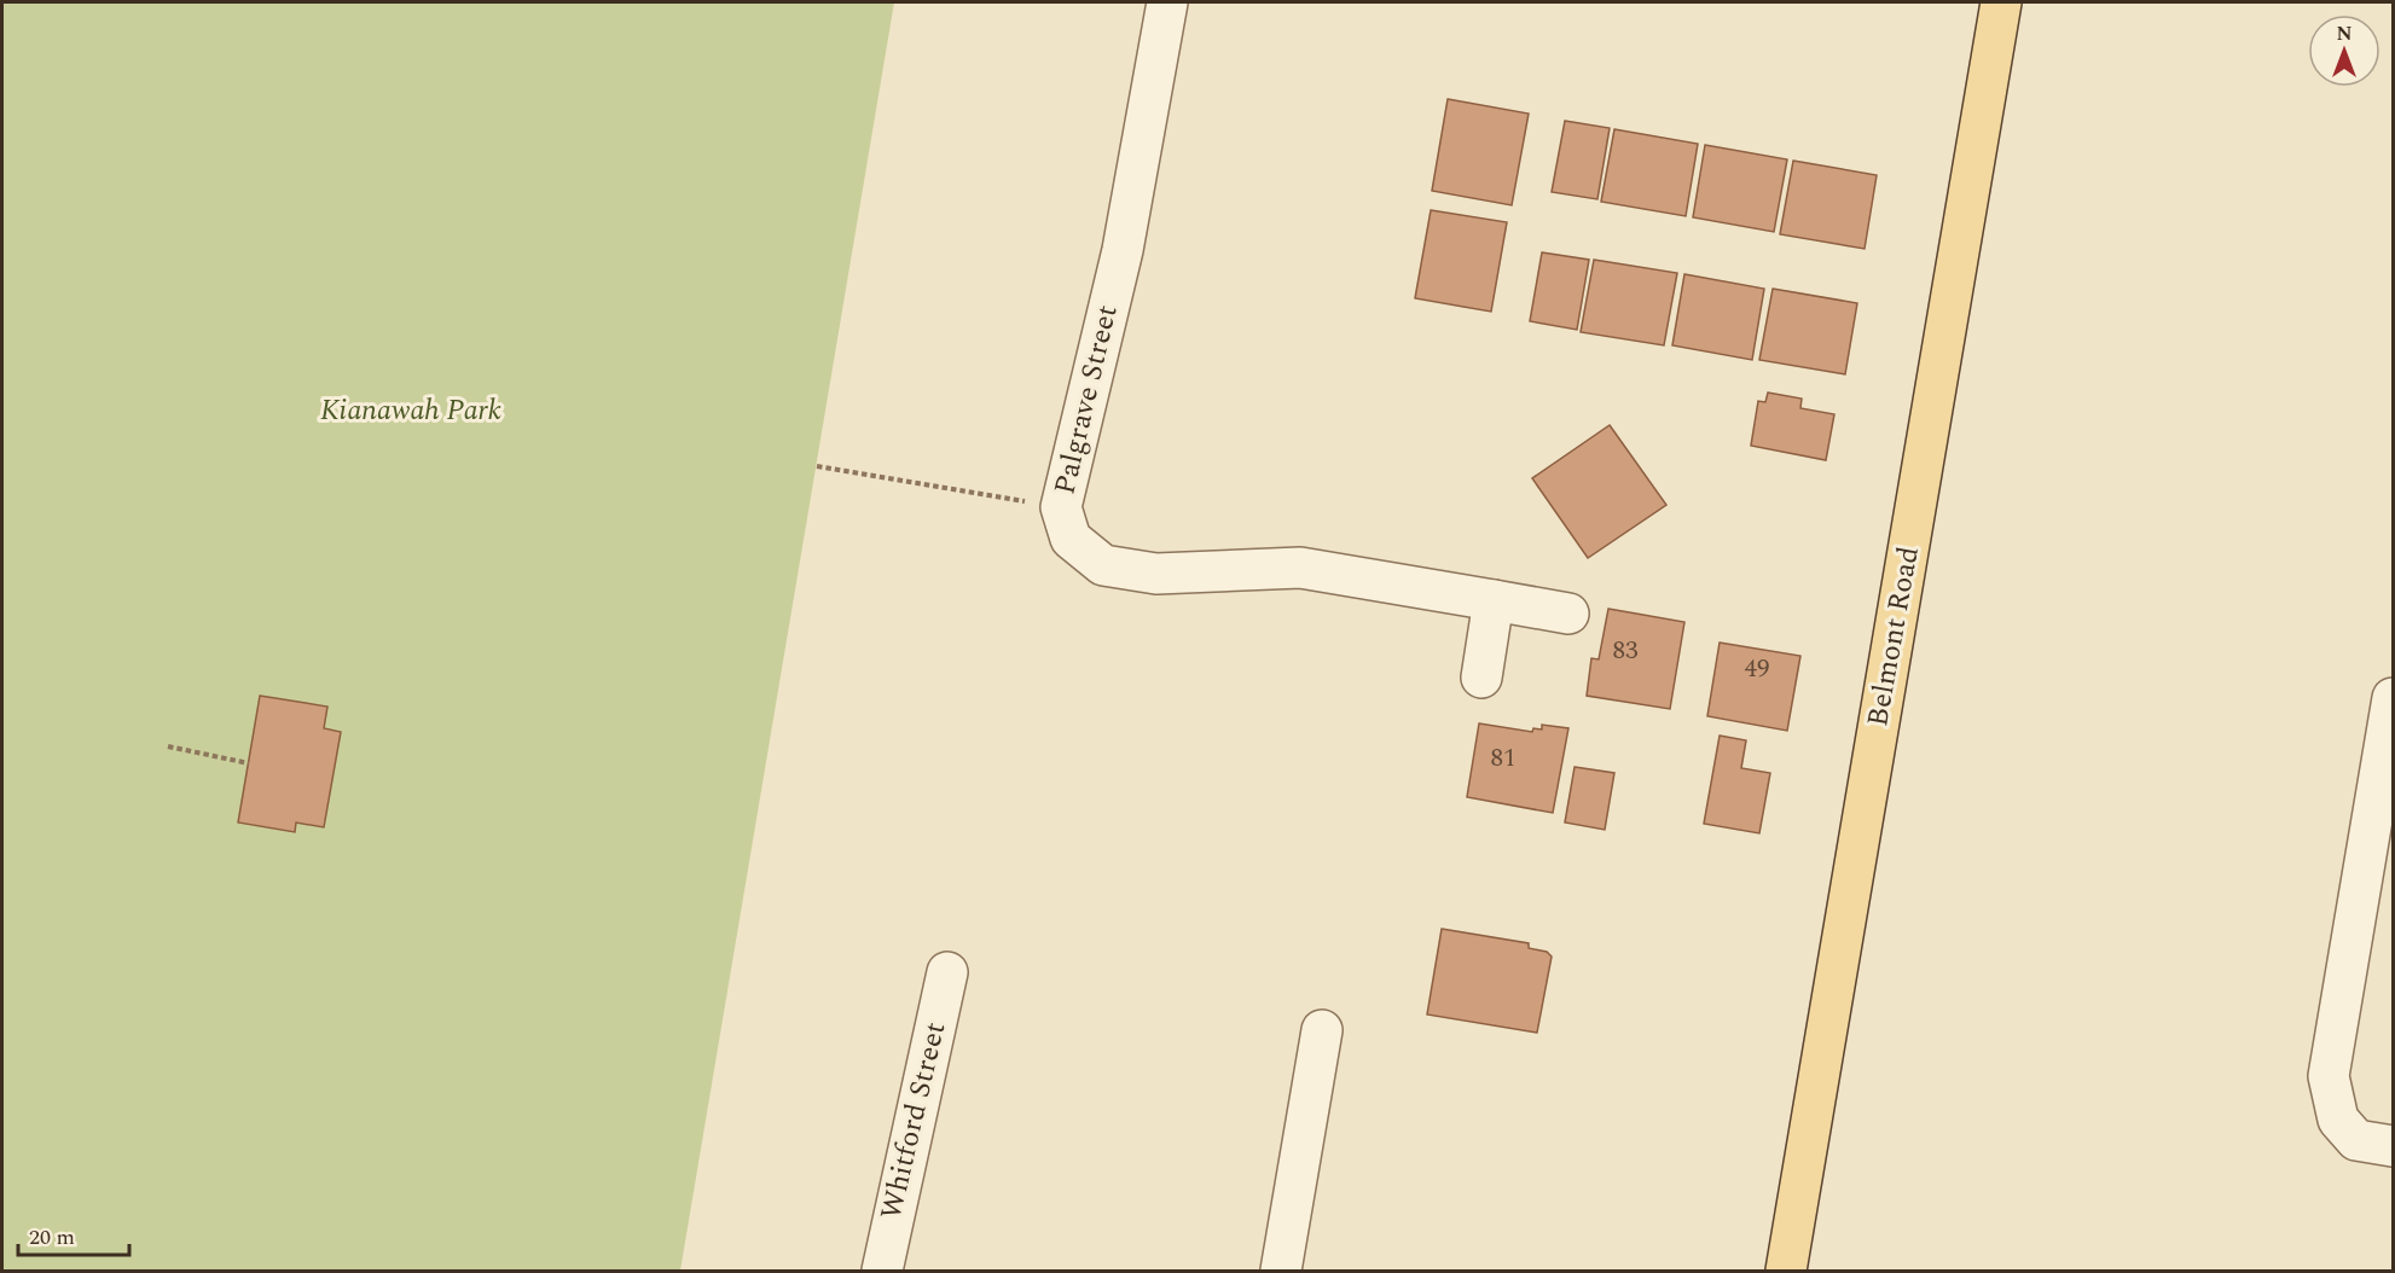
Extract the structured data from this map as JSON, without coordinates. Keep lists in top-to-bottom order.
{
  "streets": {
    "main road": ["Belmont Road"],
    "street": ["Palgrave Street", "Whitford Street"]
  },
  "parks": ["Kianawah Park"],
  "house_numbers": ["83", "49", "81"],
  "scale_bar": "20 m",
  "north": "top"
}
